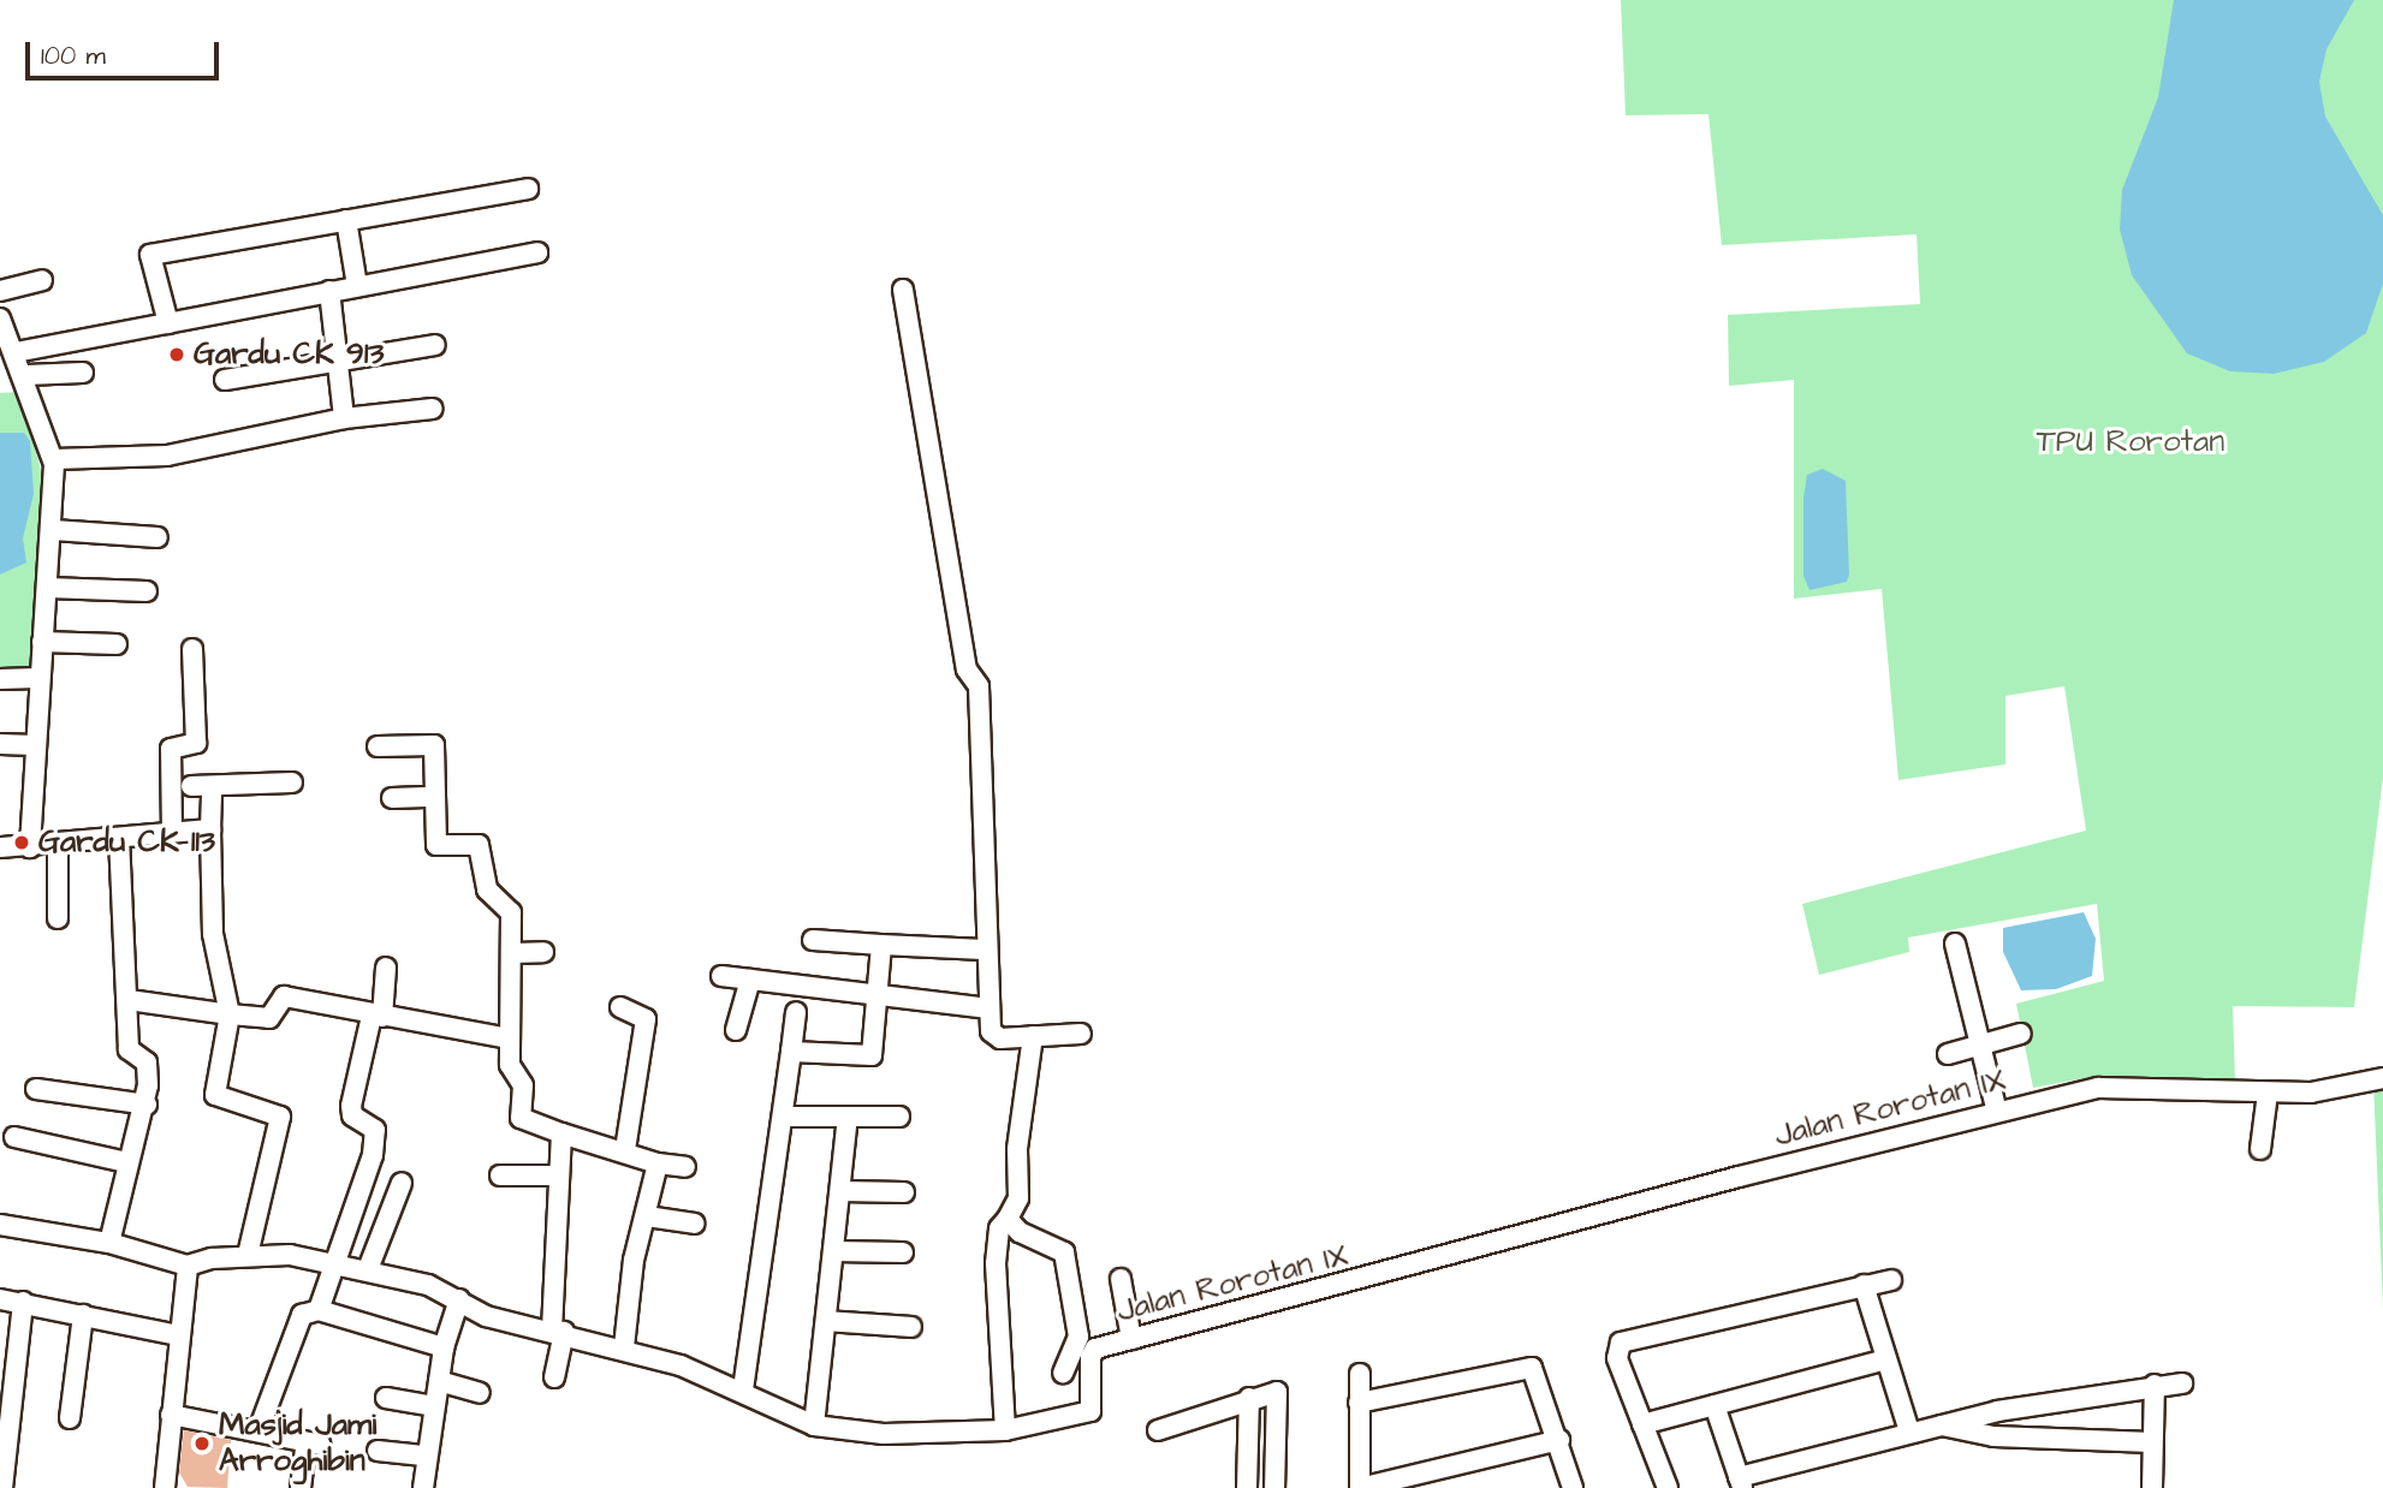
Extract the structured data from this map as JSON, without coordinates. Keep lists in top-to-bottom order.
{
  "streets": {
    "street": ["Jalan Rorotan IX"]
  },
  "parks": ["TPU Rorotan"],
  "places": ["Gardu CK 913", "Gardu CK 113", "Masjid Jami Arroghibin"],
  "scale_bar": "100 m"
}
